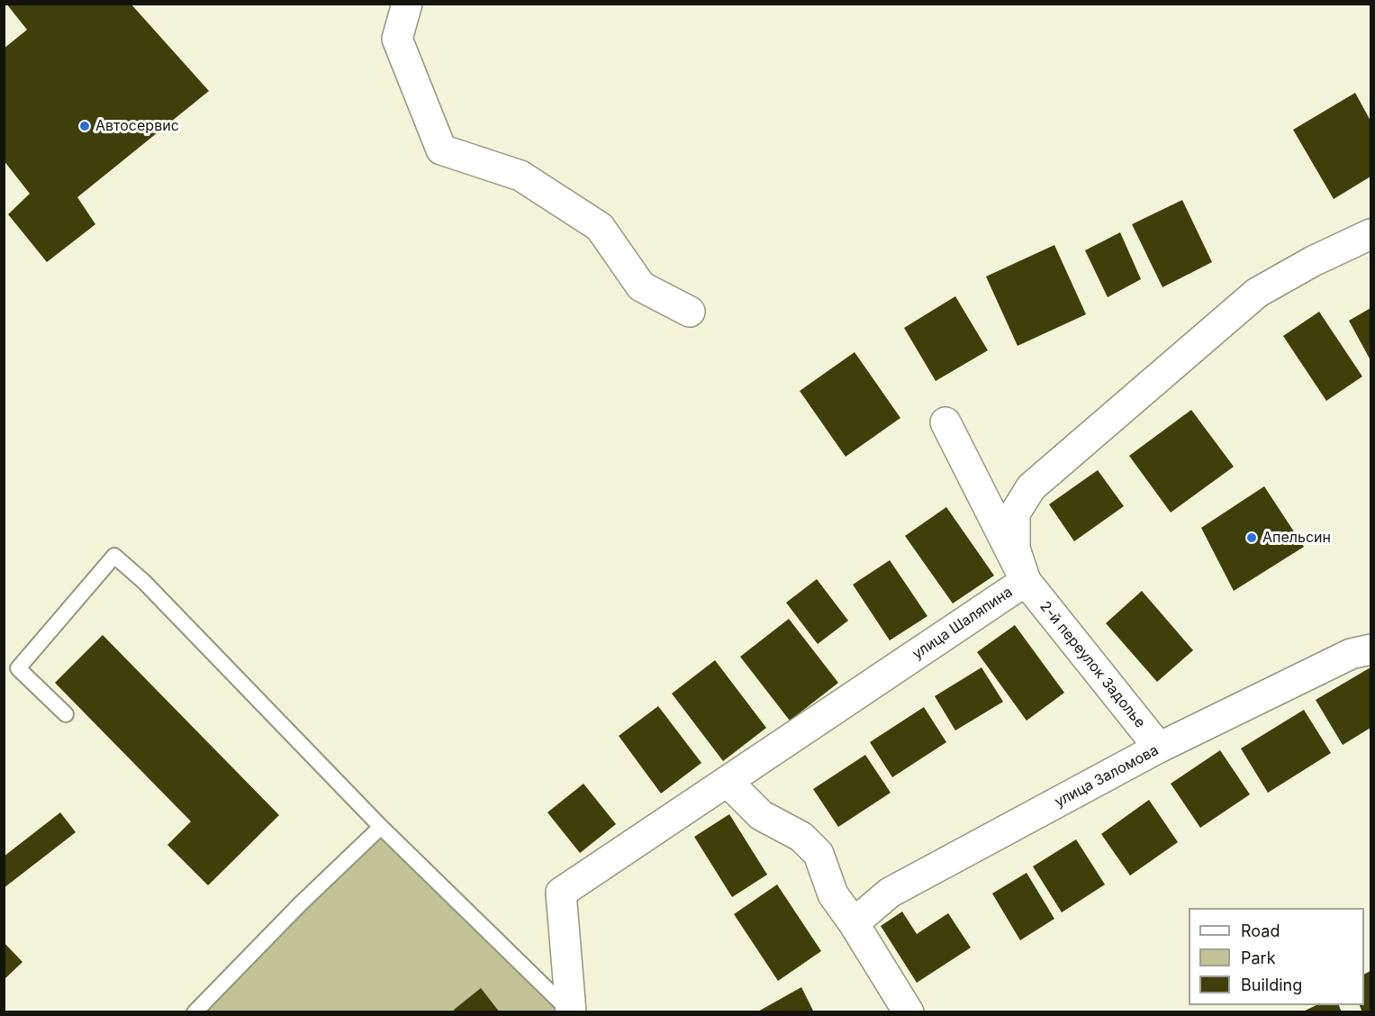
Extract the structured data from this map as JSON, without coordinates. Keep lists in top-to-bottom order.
{
  "streets": {
    "street": ["улица Шаляпина", "2-й переулок Задолье", "улица Заломова"]
  },
  "crossings": [
    ["улица Шаляпина", "2-й переулок Задолье"],
    ["2-й переулок Задолье", "улица Заломова"]
  ],
  "places": ["Автосервис", "Апельсин"],
  "legend": ["Road", "Park", "Building"]
}
